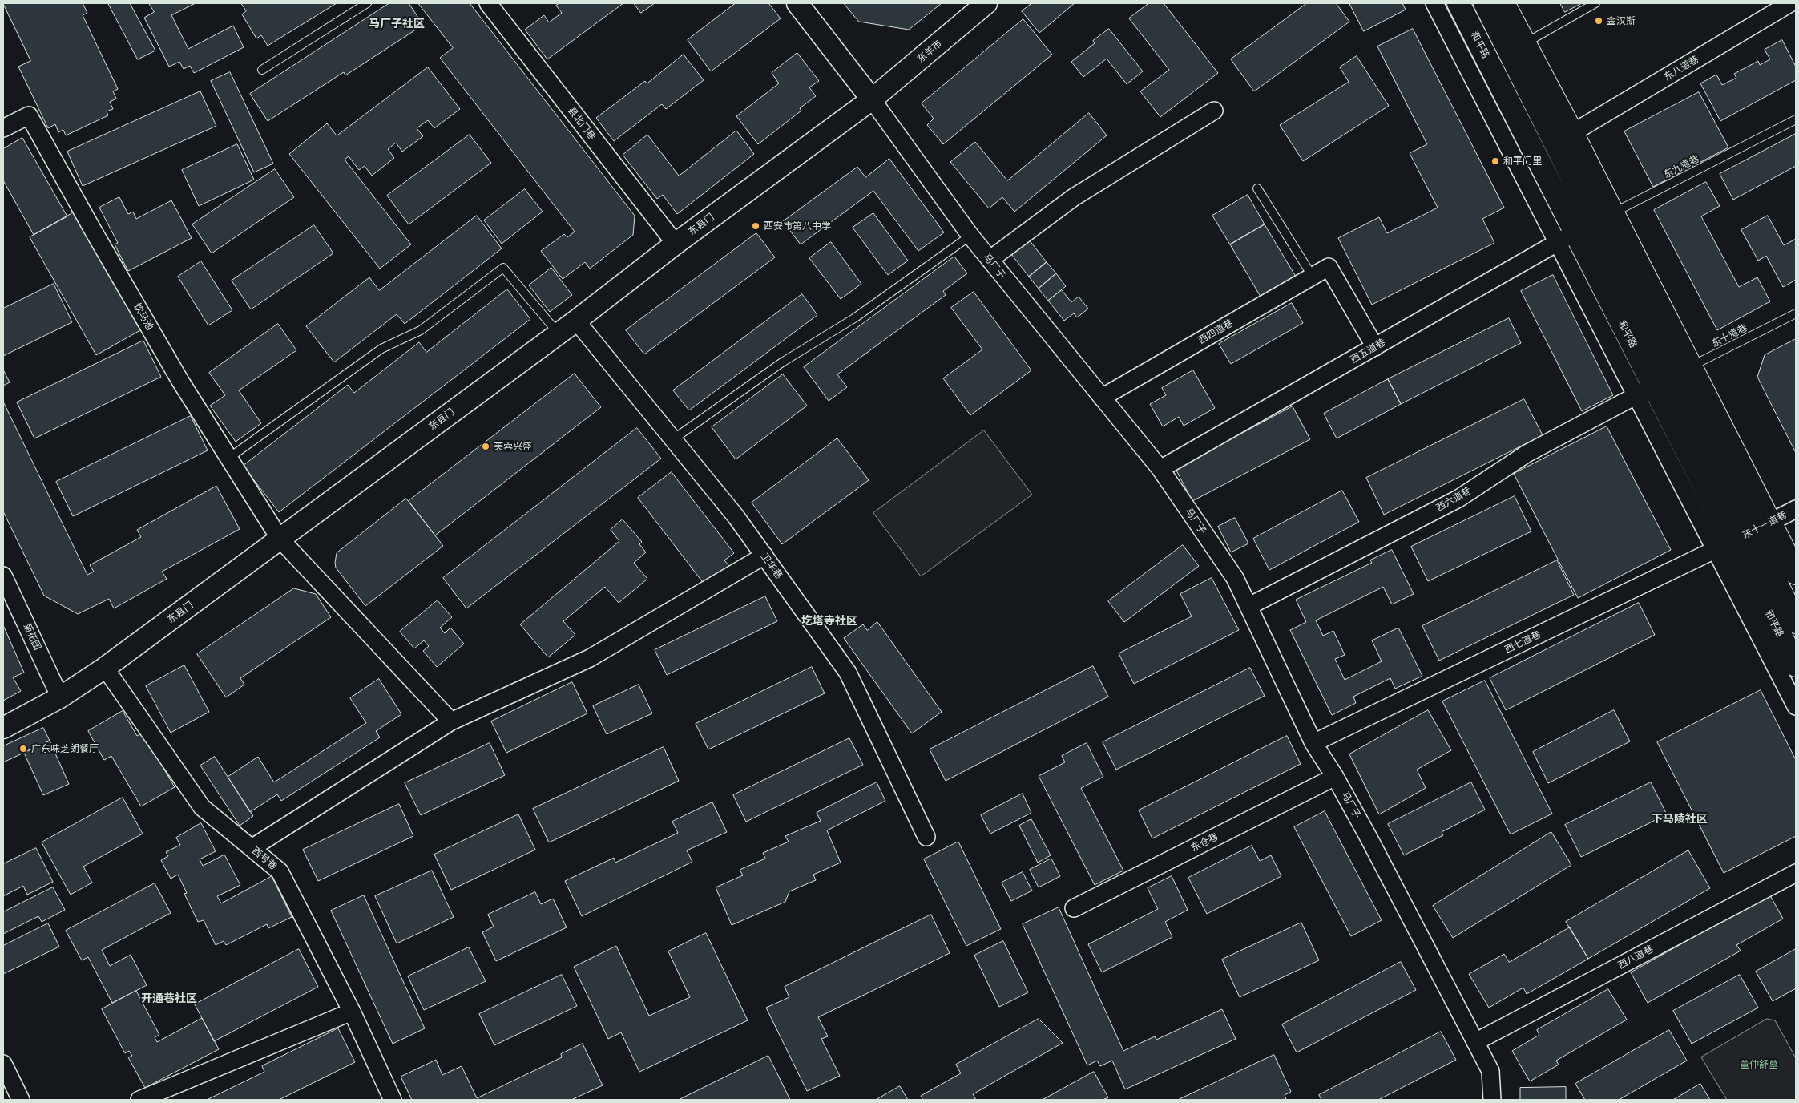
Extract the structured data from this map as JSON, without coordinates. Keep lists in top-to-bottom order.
{
  "streets": {
    "main road": ["和平路"],
    "street": [
      "东羊市",
      "东八道巷",
      "县北门巷",
      "东县门",
      "马厂子",
      "饮马池",
      "西四道巷",
      "西五道巷",
      "西六道巷",
      "东十一道巷",
      "卫华巷",
      "菊花园",
      "西七道巷",
      "东仓巷",
      "西号巷",
      "西八道巷"
    ],
    "lane": ["东九道巷", "东十道巷"]
  },
  "crossings": [
    ["和平路", "东九道巷"],
    ["和平路", "东十道巷"],
    ["和平路", "西五道巷"],
    ["和平路", "西六道巷"],
    ["和平路", "东十一道巷"],
    ["和平路", "西七道巷"],
    ["东羊市", "东县门"],
    ["东羊市", "马厂子"],
    ["县北门巷", "东县门"],
    ["东九道巷", "西五道巷"],
    ["东县门", "马厂子"],
    ["东县门", "饮马池"],
    ["东县门", "卫华巷"],
    ["东县门", "菊花园"],
    ["东县门", "西号巷"],
    ["马厂子", "西四道巷"],
    ["马厂子", "西五道巷"],
    ["马厂子", "西六道巷"],
    ["马厂子", "西七道巷"],
    ["马厂子", "东仓巷"],
    ["马厂子", "西八道巷"],
    ["西四道巷", "西五道巷"],
    ["东十道巷", "西六道巷"],
    ["东十一道巷", "西七道巷"]
  ],
  "districts": [
    "马厂子社区",
    "圪塔寺社区",
    "下马陵社区",
    "开通巷社区"
  ],
  "parks": ["董仲舒墓"],
  "places": [
    "金汉斯",
    "和平门里",
    "西安市第八中学",
    "芙蓉兴盛",
    "广东味芝朗餐厅"
  ]
}
